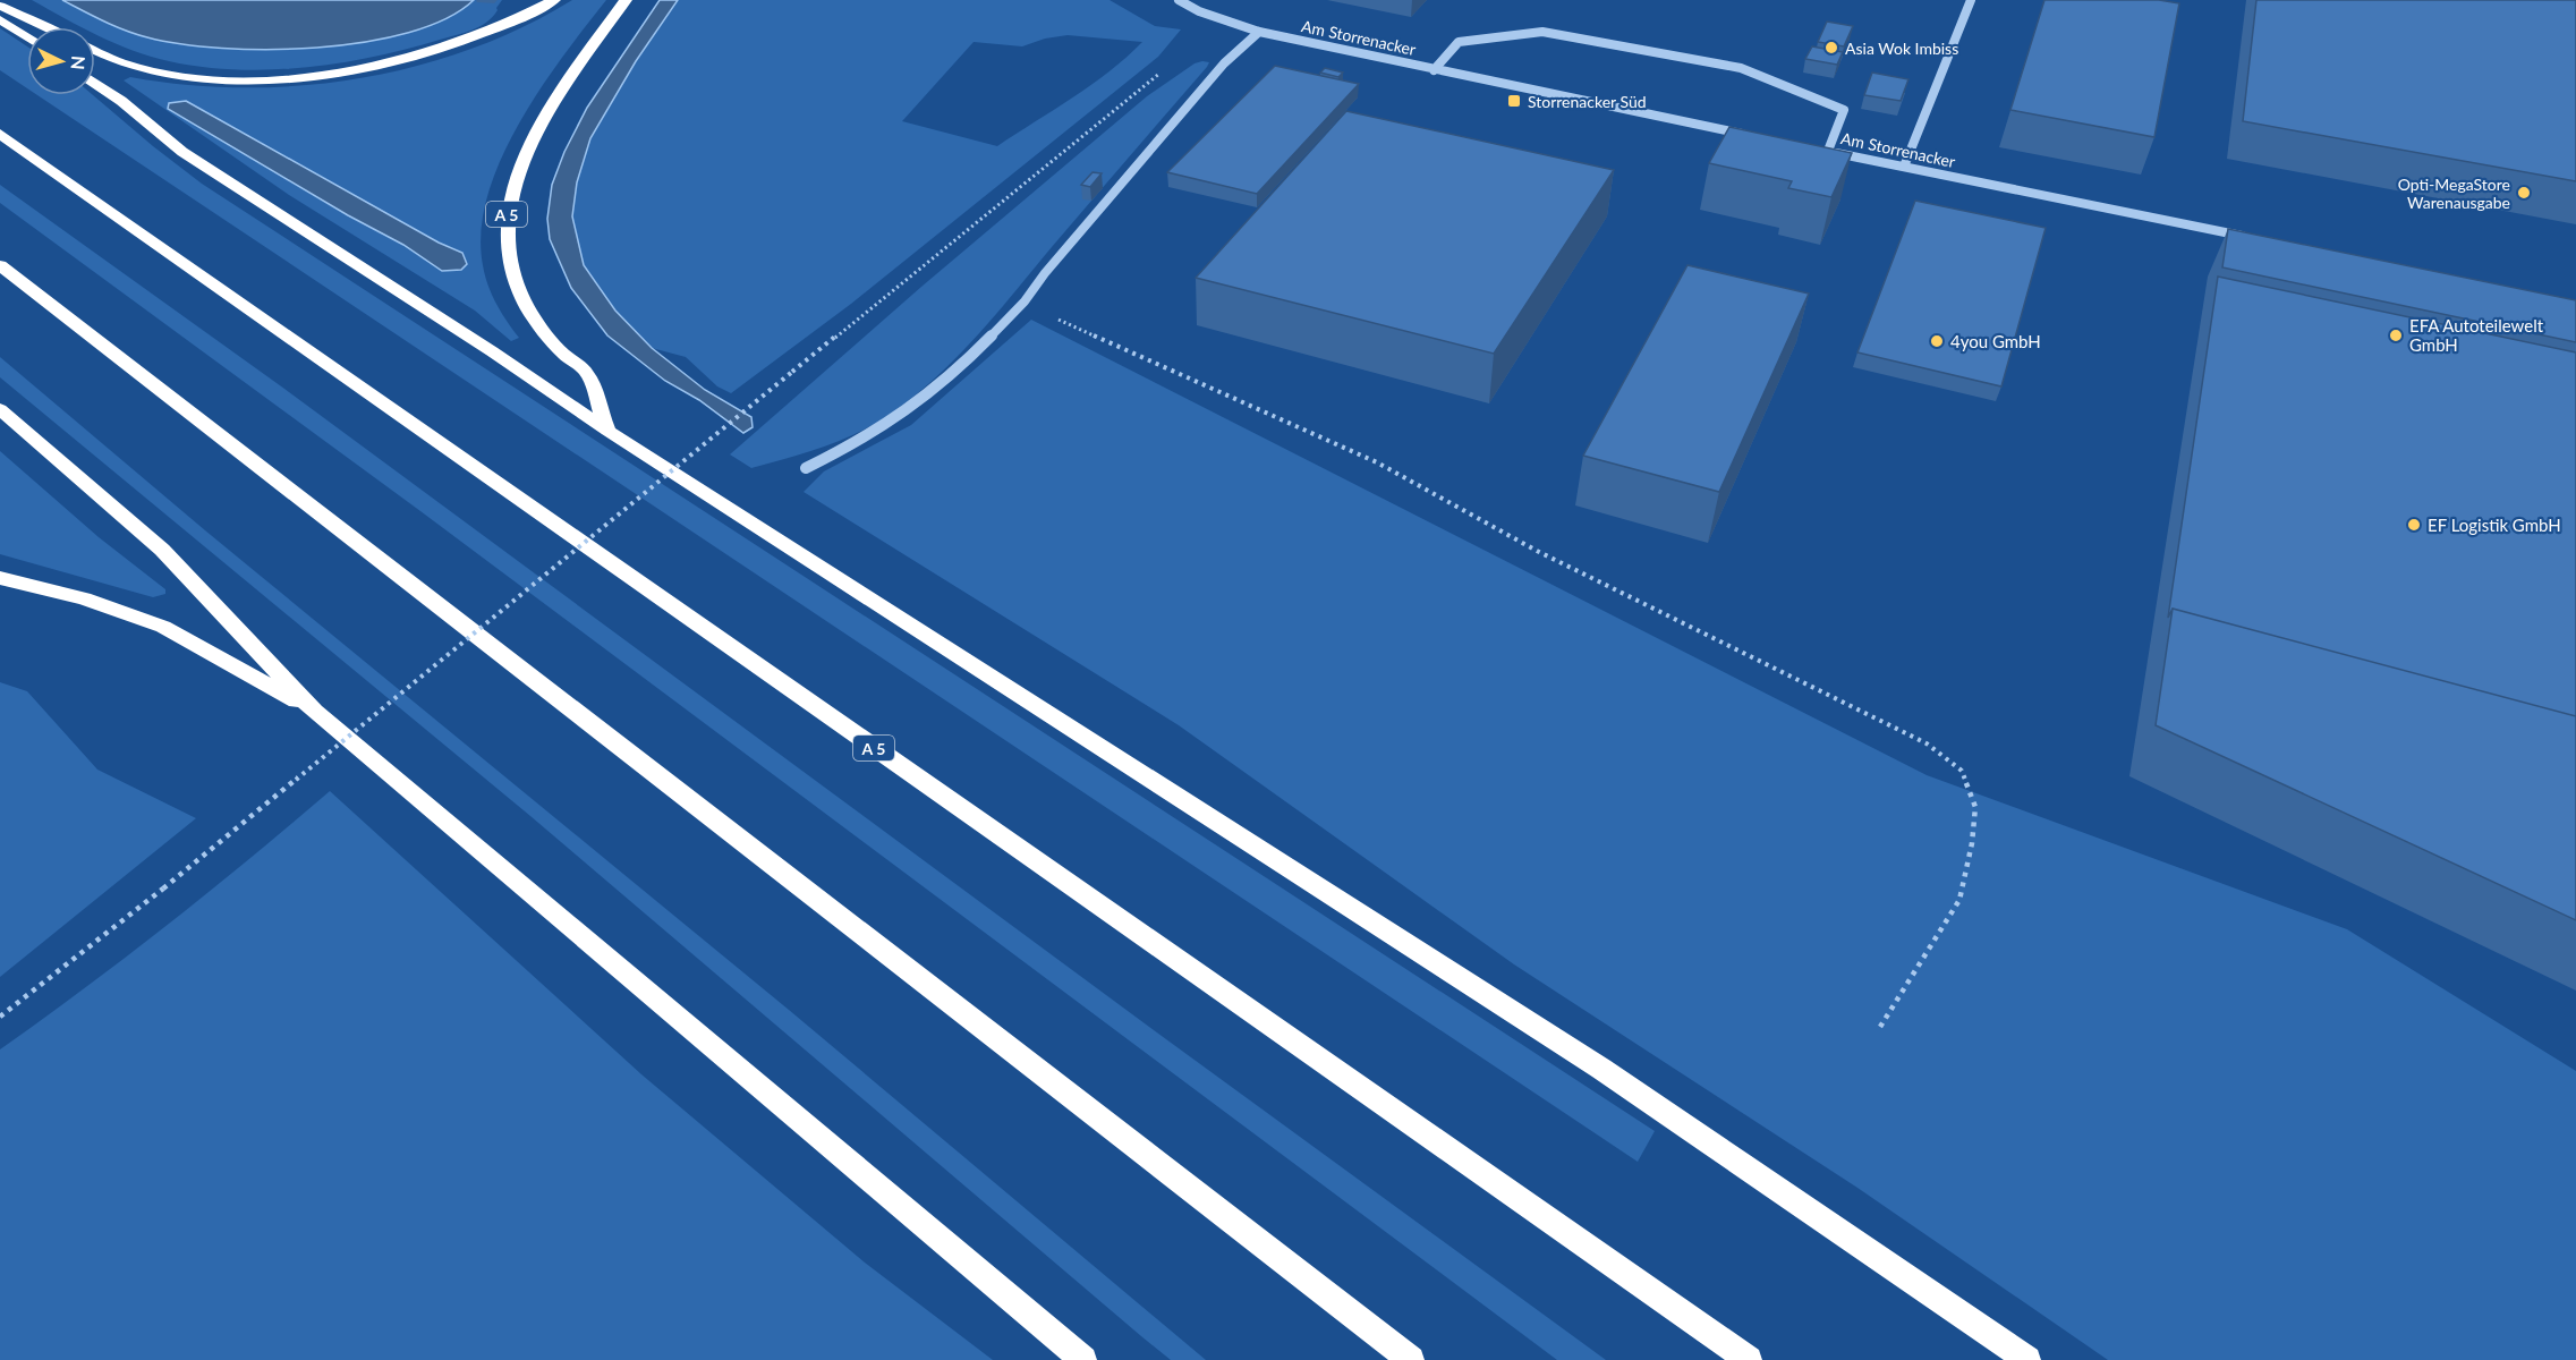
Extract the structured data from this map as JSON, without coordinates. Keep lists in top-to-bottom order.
{
  "streets": {
    "highway": ["A 5"],
    "street": ["Am Storrenacker"]
  },
  "places": {
    "other": [
      "Asia Wok Imbiss",
      "Opti-MegaStore Warenausgabe",
      "EFA Autoteilewelt GmbH",
      "4you GmbH",
      "EF Logistik GmbH"
    ],
    "transit": ["Storrenacker Süd"]
  },
  "north": "right"
}
